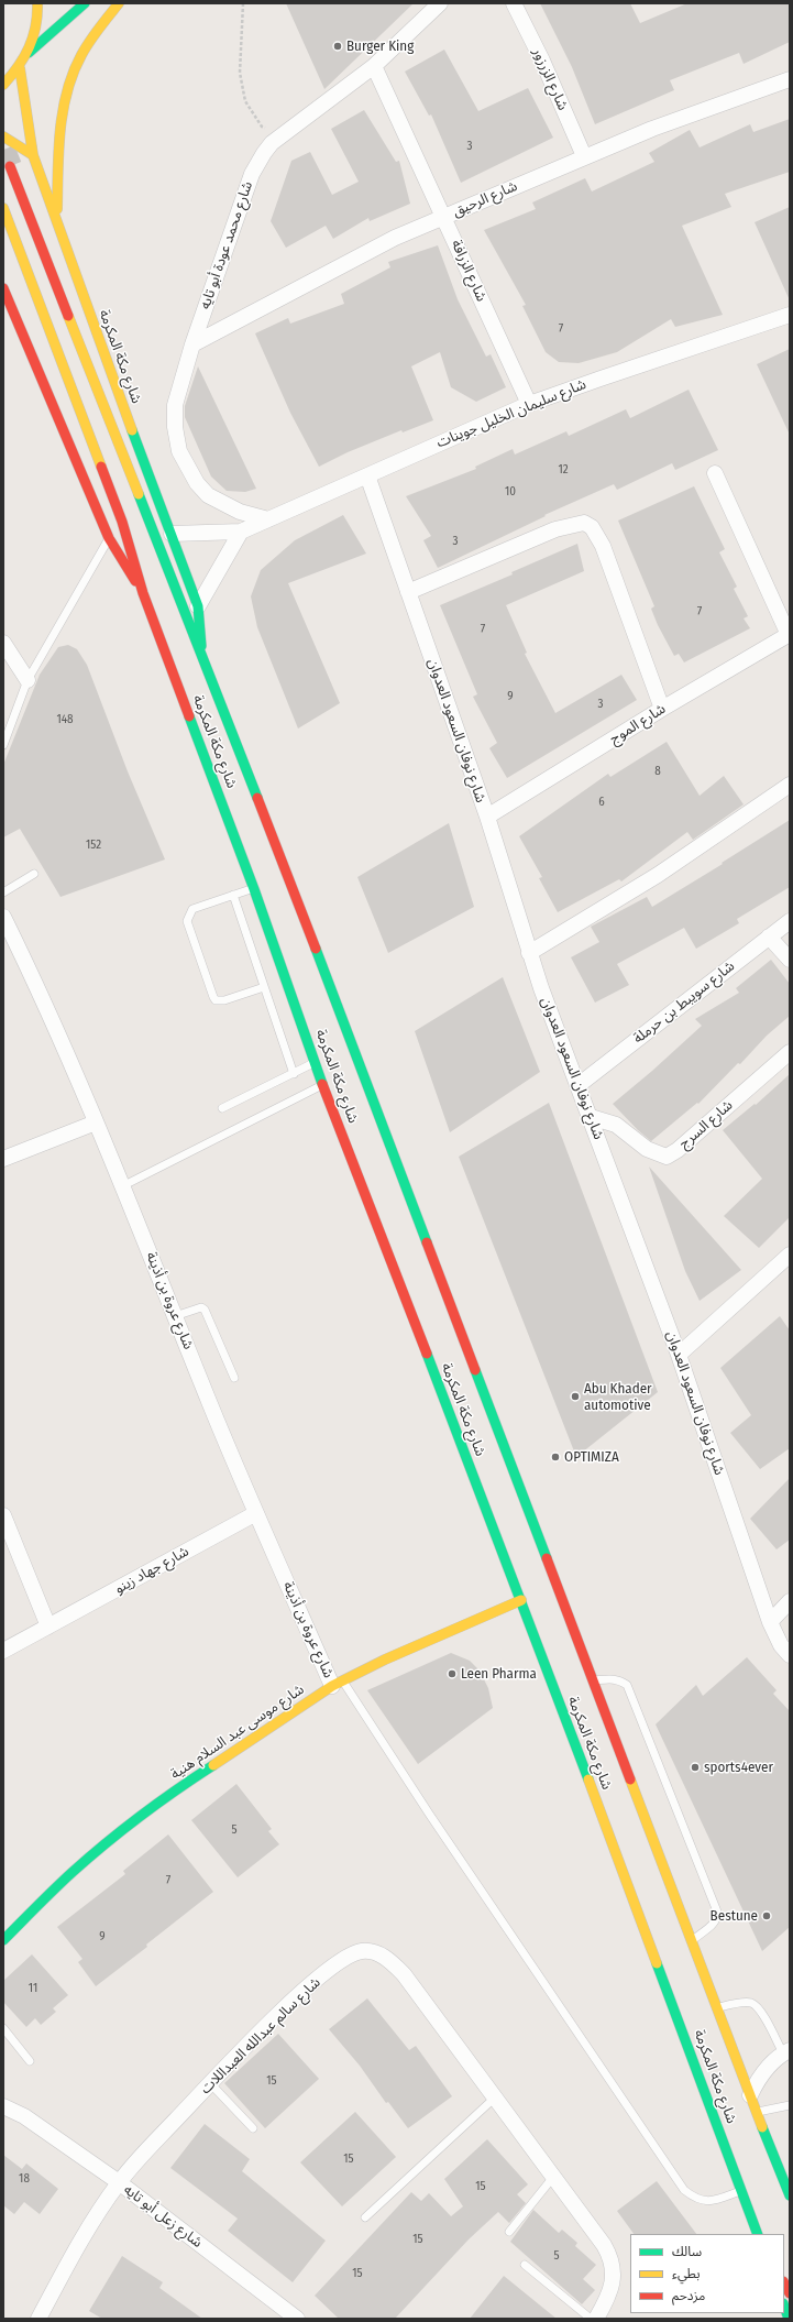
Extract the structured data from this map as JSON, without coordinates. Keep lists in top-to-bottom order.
{
  "streets": {
    "main road": ["شارع مكة المكرمة", "شارع موسى عبد السلام هنية"],
    "street": [
      "شارع الزرزور",
      "شارع الرحيق",
      "شارع محمد عودة أبو تايه",
      "شارع الزرافة",
      "شارع سليمان الخليل جوينات",
      "شارع الموج",
      "شارع نوفان السعود العدوان",
      "شارع سويبط بن حرملة",
      "شارع السرج",
      "شارع عروة بن أذينة",
      "شارع جهاد زينو",
      "شارع سالم عبدالله العبداللات",
      "شارع زعل أبو تايه"
    ]
  },
  "crossings": [
    ["شارع الزرزور", "شارع الرحيق"],
    ["شارع الرحيق", "شارع محمد عودة أبو تايه"],
    ["شارع الرحيق", "شارع الزرافة"],
    ["شارع محمد عودة أبو تايه", "شارع الزرافة"],
    ["شارع محمد عودة أبو تايه", "شارع سليمان الخليل جوينات"],
    ["شارع الزرافة", "شارع سليمان الخليل جوينات"],
    ["شارع مكة المكرمة", "شارع سليمان الخليل جوينات"],
    ["شارع مكة المكرمة", "شارع موسى عبد السلام هنية"],
    ["شارع سليمان الخليل جوينات", "شارع نوفان السعود العدوان"],
    ["شارع الموج", "شارع نوفان السعود العدوان"],
    ["شارع نوفان السعود العدوان", "شارع سويبط بن حرملة"],
    ["شارع نوفان السعود العدوان", "شارع السرج"],
    ["شارع عروة بن أذينة", "شارع جهاد زينو"],
    ["شارع عروة بن أذينة", "شارع موسى عبد السلام هنية"],
    ["شارع سالم عبدالله العبداللات", "شارع زعل أبو تايه"]
  ],
  "places": [
    "Burger King",
    "Abu Khader automotive",
    "OPTIMIZA",
    "Leen Pharma",
    "sports4ever",
    "Bestune"
  ],
  "house_numbers": [
    "3",
    "7",
    "12",
    "10",
    "3",
    "7",
    "7",
    "9",
    "3",
    "148",
    "8",
    "6",
    "152",
    "5",
    "7",
    "9",
    "11",
    "15",
    "15",
    "18",
    "15",
    "15",
    "5",
    "15"
  ],
  "legend": ["سالك", "بطيء", "مزدحم"]
}
